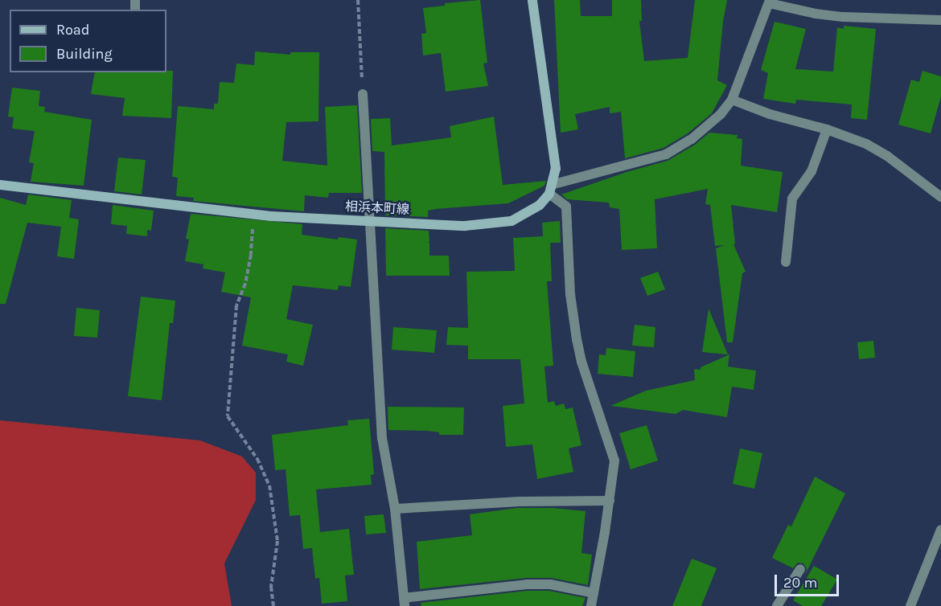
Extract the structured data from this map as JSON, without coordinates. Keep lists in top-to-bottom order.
{
  "streets": {
    "main road": ["相浜本町線"]
  },
  "legend": ["Road", "Building"],
  "scale_bar": "20 m"
}
